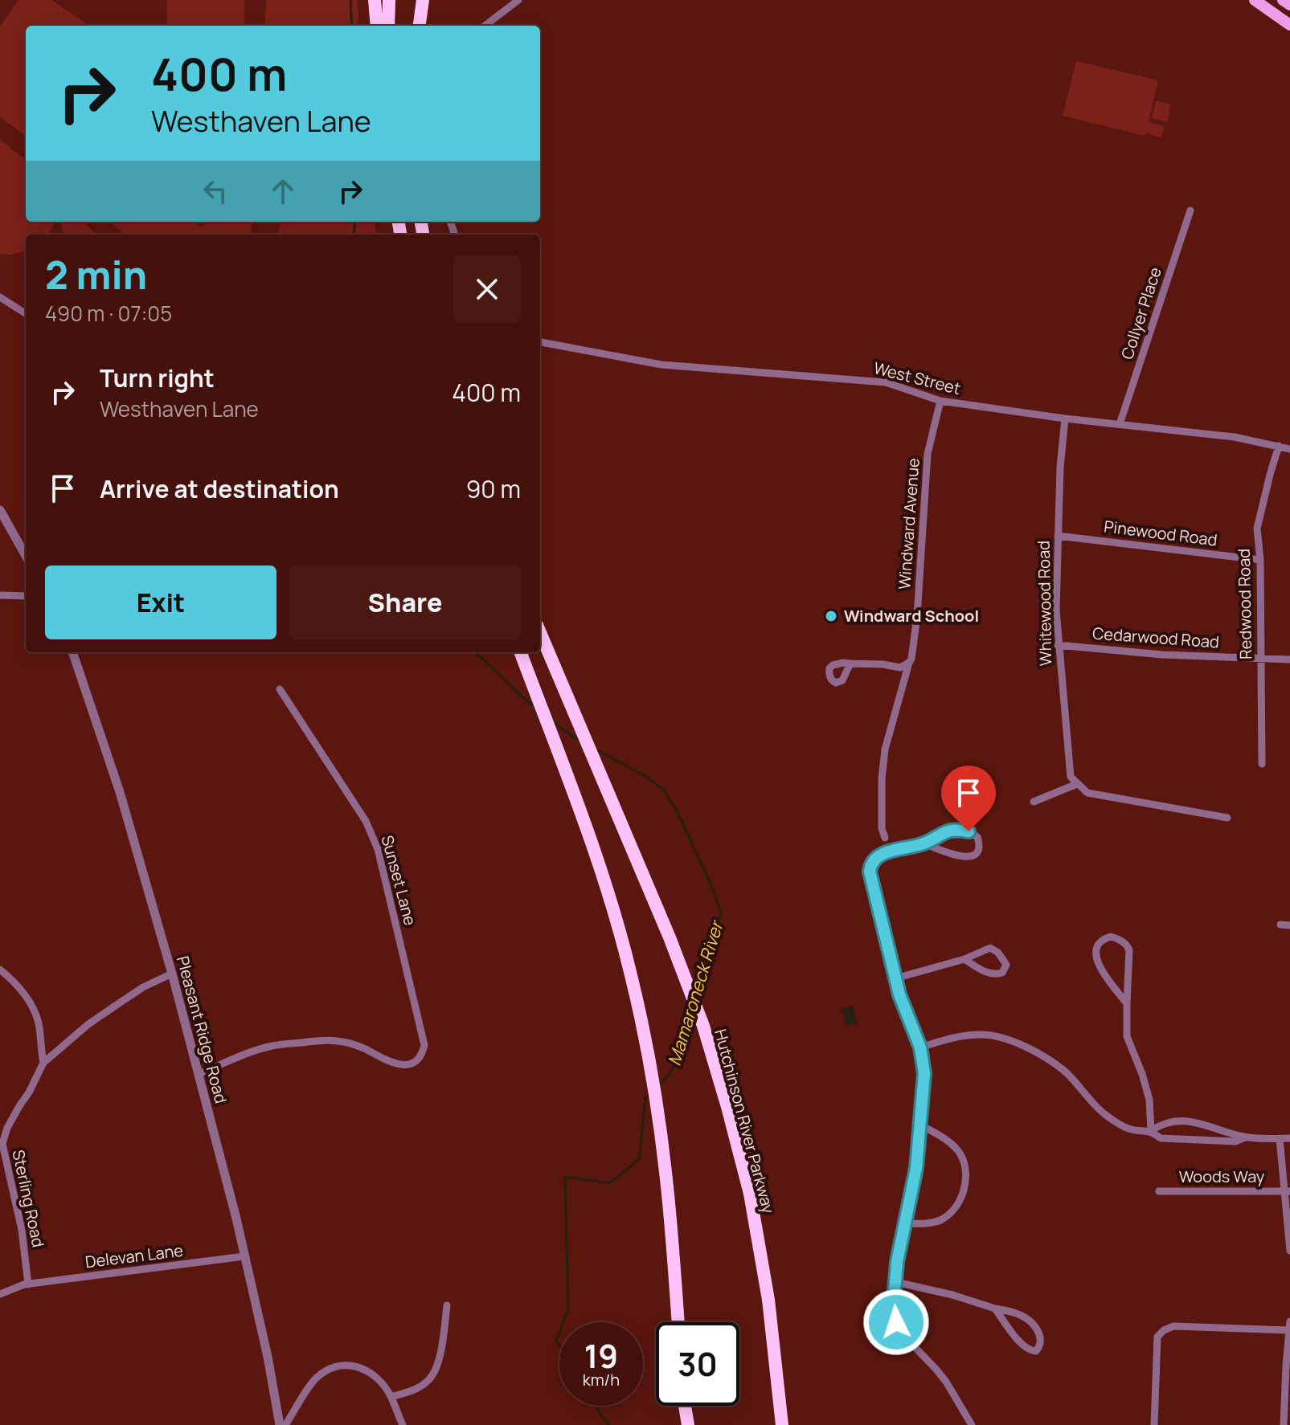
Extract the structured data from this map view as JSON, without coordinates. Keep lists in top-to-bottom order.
{
  "streets": {
    "highway": ["Hutchinson River Parkway"],
    "street": [
      "Collyer Place",
      "West Street",
      "Windward Avenue",
      "Pinewood Road",
      "Whitewood Road",
      "Redwood Road",
      "Cedarwood Road",
      "Sunset Lane",
      "Pleasant Ridge Road",
      "Woods Way",
      "Sterling Road",
      "Delevan Lane"
    ]
  },
  "crossings": [
    ["Collyer Place", "West Street"],
    ["West Street", "Windward Avenue"],
    ["West Street", "Whitewood Road"],
    ["West Street", "Redwood Road"],
    ["Pinewood Road", "Whitewood Road"],
    ["Pinewood Road", "Redwood Road"],
    ["Whitewood Road", "Cedarwood Road"],
    ["Redwood Road", "Cedarwood Road"],
    ["Sunset Lane", "Pleasant Ridge Road"],
    ["Pleasant Ridge Road", "Sterling Road"],
    ["Pleasant Ridge Road", "Delevan Lane"],
    ["Sterling Road", "Delevan Lane"]
  ],
  "water": ["Mamaroneck River"],
  "places": ["Windward School"],
  "page": {
    "turn": ["400 m", "Westhaven Lane"],
    "heading": ["2 min", "490 m · 07:05"],
    "list": [
      {
        "name": "Turn right",
        "note": "Westhaven Lane",
        "value": "400 m"
      },
      {
        "name": "Arrive at destination",
        "value": "90 m"
      }
    ],
    "buttons": ["Exit", "Share"],
    "speed": "19 km/h",
    "limit": "30"
  }
}
